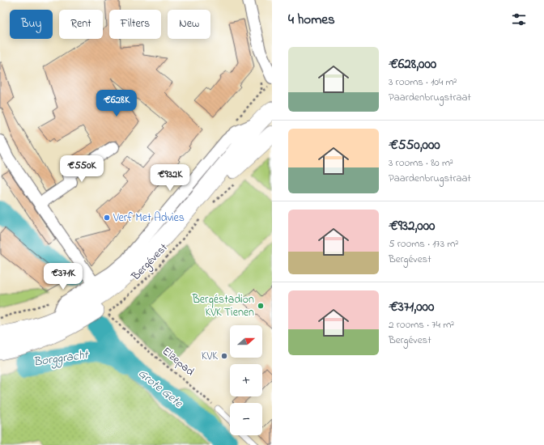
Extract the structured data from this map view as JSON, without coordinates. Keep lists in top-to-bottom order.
{
  "streets": {
    "main road": ["Bergévest"],
    "path": ["Elzepad"]
  },
  "water": ["Borggracht", "Grote Gete"],
  "places": ["Verf Met Advies", "Bergéstadion KVK Tienen", "KVK"],
  "north": "right",
  "page": {
    "heading": "4 homes",
    "chip": [
      "Buy",
      "Rent",
      "Filters",
      "New"
    ],
    "list": [
      {
        "name": "€628,000",
        "note": "3 rooms · 104 m² · Paardenbrugstraat"
      },
      {
        "name": "€550,000",
        "note": "3 rooms · 80 m² · Paardenbrugstraat"
      },
      {
        "name": "€932,000",
        "note": "5 rooms · 173 m² · Bergévest"
      },
      {
        "name": "€371,000",
        "note": "2 rooms · 74 m² · Bergévest"
      }
    ],
    "price": [
      "€628K",
      "€550K",
      "€932K",
      "€371K"
    ],
    "map_buttons": ["+", "−"]
  }
}
